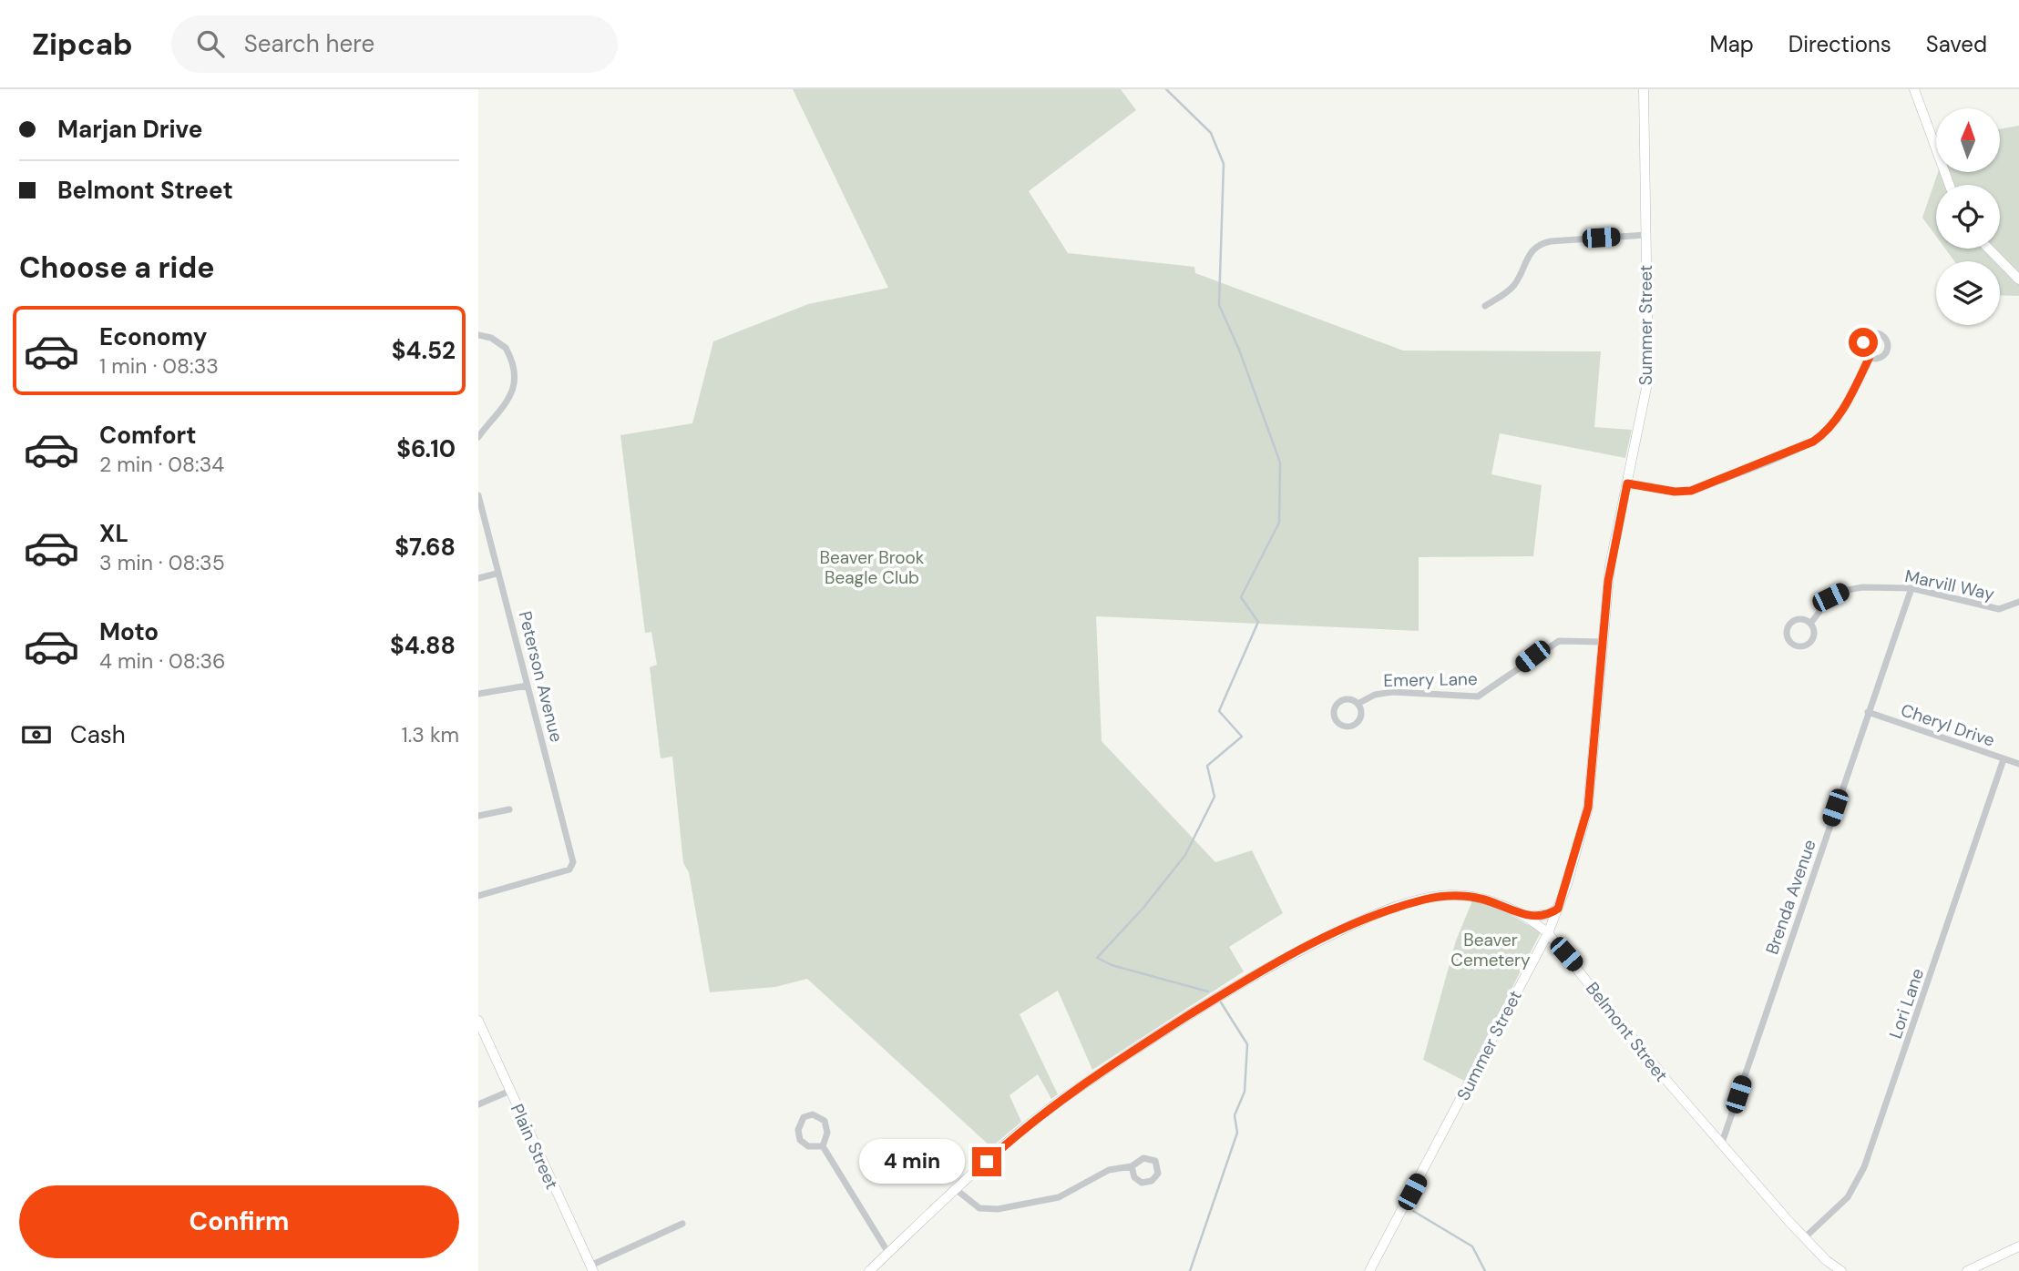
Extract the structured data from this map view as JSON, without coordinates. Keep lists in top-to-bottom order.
{
  "streets": {
    "main road": ["Summer Street", "Belmont Street", "Plain Street"],
    "street": [
      "Marvill Way",
      "Peterson Avenue",
      "Emery Lane",
      "Cheryl Drive",
      "Brenda Avenue",
      "Lori Lane"
    ]
  },
  "crossings": [
    ["Summer Street", "Emery Lane"],
    ["Summer Street", "Belmont Street"],
    ["Marvill Way", "Brenda Avenue"],
    ["Cheryl Drive", "Brenda Avenue"],
    ["Cheryl Drive", "Lori Lane"],
    ["Brenda Avenue", "Belmont Street"],
    ["Lori Lane", "Belmont Street"]
  ],
  "parks": ["Beaver Brook Beagle Club", "Beaver Cemetery"],
  "north": "top",
  "page": {
    "header": "Zipcab",
    "search": "Search here",
    "nav": ["Map", "Directions", "Saved"],
    "banner": ["Marjan Drive", "Belmont Street"],
    "heading": "Choose a ride",
    "list": [
      {
        "name": "Economy",
        "note": "1 min · 08:33",
        "value": "$4.52"
      },
      {
        "name": "Comfort",
        "note": "2 min · 08:34",
        "value": "$6.10"
      },
      {
        "name": "XL",
        "note": "3 min · 08:35",
        "value": "$7.68"
      },
      {
        "name": "Moto",
        "note": "4 min · 08:36",
        "value": "$4.88"
      }
    ],
    "pay": ["Cash", "1.3 km"],
    "bubble": "4 min",
    "buttons": "Confirm"
  }
}
